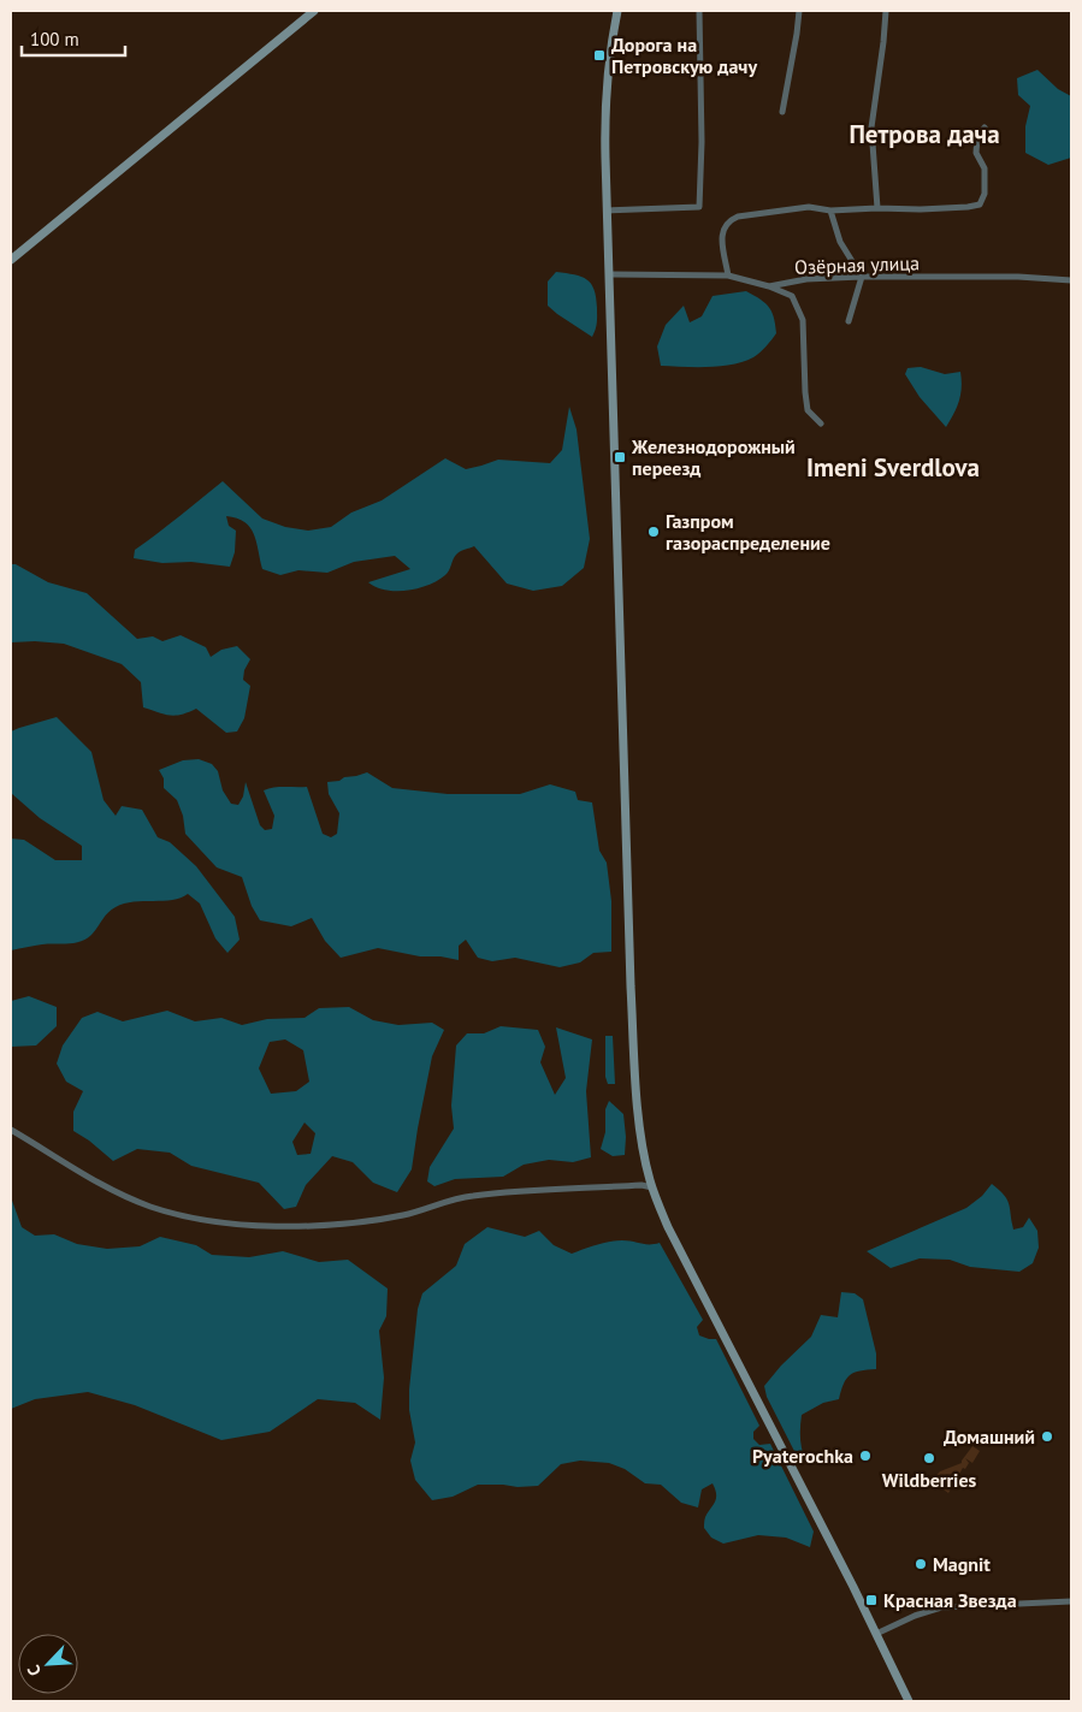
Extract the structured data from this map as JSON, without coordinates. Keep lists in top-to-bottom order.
{
  "streets": {
    "street": ["Озёрная улица"]
  },
  "districts": ["Петрова дача", "Imeni Sverdlova"],
  "places": {
    "transit": ["Дорога на Петровскую дачу", "Железнодорожный переезд", "Красная Звезда"],
    "other": [
      "Газпром газораспределение",
      "Домашний",
      "Pyaterochka",
      "Wildberries",
      "Magnit"
    ]
  },
  "scale_bar": "100 m",
  "north": "bottom left"
}
